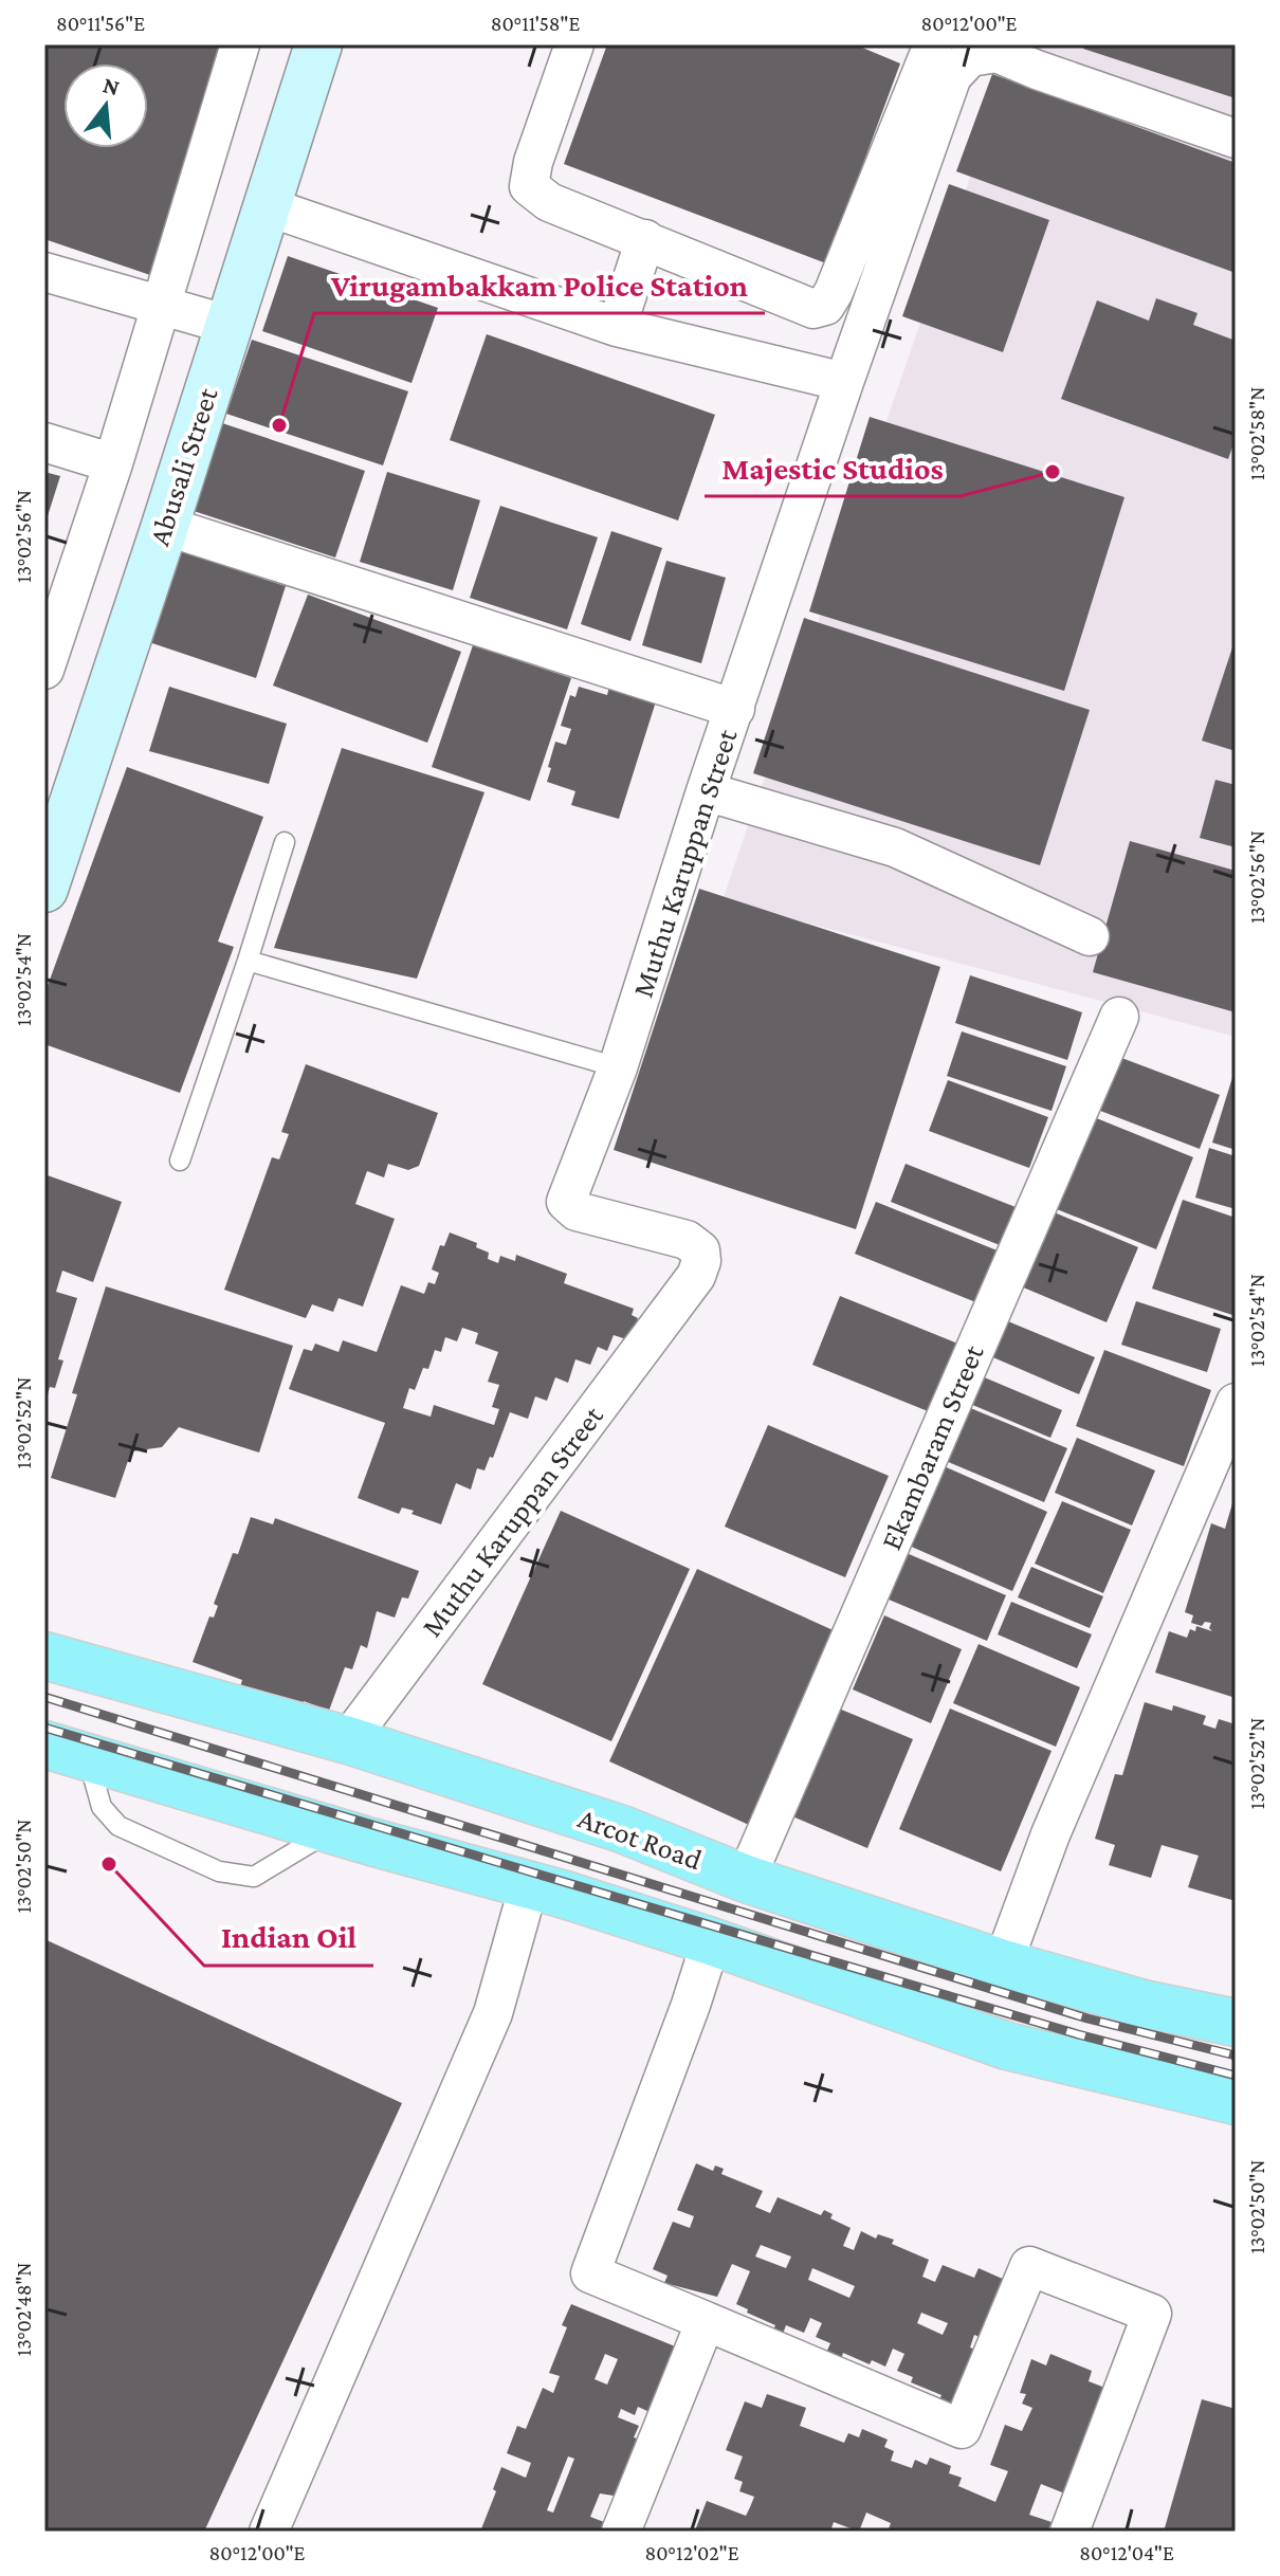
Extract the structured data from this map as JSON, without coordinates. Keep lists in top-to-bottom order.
{
  "streets": {
    "main road": ["Arcot Road"],
    "street": ["Abusali Street", "Muthu Karuppan Street", "Ekambaram Street"]
  },
  "crossings": [
    ["Muthu Karuppan Street", "Arcot Road"],
    ["Ekambaram Street", "Arcot Road"]
  ],
  "places": ["Virugambakkam Police Station", "Majestic Studios", "Indian Oil"],
  "north": "top",
  "coordinates": [
    "80°11'56\"E",
    "80°11'58\"E",
    "80°12'00\"E",
    "13°02'58\"N",
    "13°02'56\"N",
    "13°02'54\"N",
    "13°02'52\"N",
    "13°02'50\"N",
    "13°02'48\"N",
    "80°12'02\"E",
    "80°12'04\"E"
  ]
}
